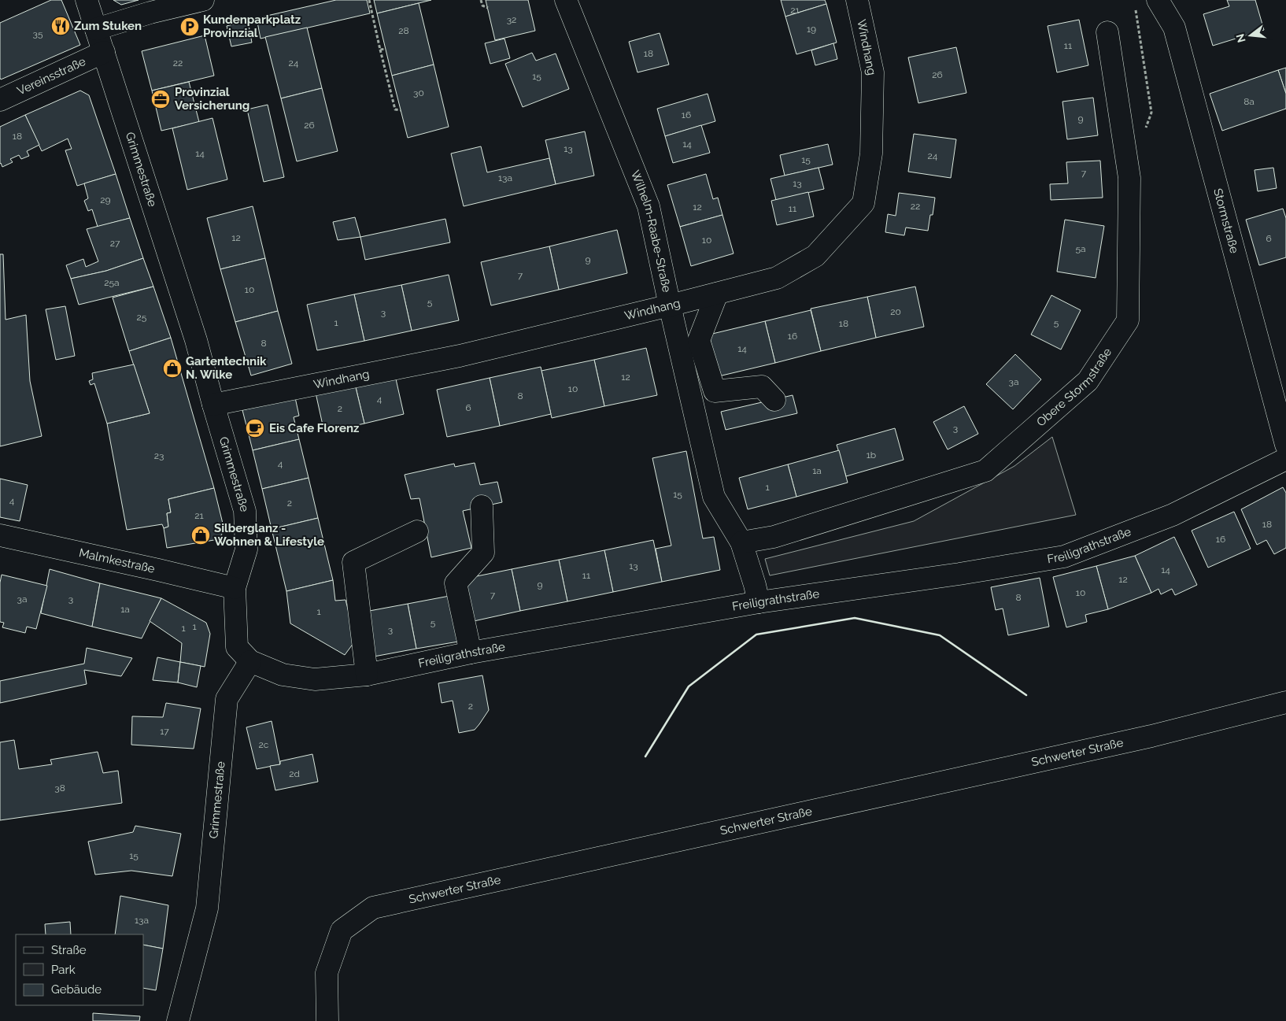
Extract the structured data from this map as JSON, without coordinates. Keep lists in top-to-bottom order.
{
  "streets": {
    "street": [
      "Windhang",
      "Vereinsstraße",
      "Grimmestraße",
      "Stormstraße",
      "Wilhelm-Raabe-Straße",
      "Obere Stormstraße",
      "Freiligrathstraße",
      "Malmkestraße",
      "Schwerter Straße"
    ]
  },
  "crossings": [
    ["Windhang", "Grimmestraße"],
    ["Windhang", "Wilhelm-Raabe-Straße"],
    ["Vereinsstraße", "Grimmestraße"],
    ["Grimmestraße", "Freiligrathstraße"],
    ["Grimmestraße", "Malmkestraße"],
    ["Wilhelm-Raabe-Straße", "Obere Stormstraße"],
    ["Wilhelm-Raabe-Straße", "Freiligrathstraße"]
  ],
  "places": {
    "restaurant": ["Zum Stuken"],
    "parking": ["Kundenparkplatz Provinzial"],
    "office": ["Provinzial Versicherung"],
    "shop": ["Gartentechnik N. Wilke", "Silberglanz - Wohnen & Lifestyle"],
    "cafe": ["Eis Cafe Florenz"]
  },
  "house_numbers": [
    "21",
    "32",
    "19",
    "28",
    "35",
    "11",
    "18",
    "22",
    "24",
    "26",
    "15",
    "30",
    "8a",
    "16",
    "9",
    "26",
    "18",
    "14",
    "13",
    "14",
    "24",
    "15",
    "7",
    "13a",
    "13",
    "29",
    "22",
    "12",
    "11",
    "12",
    "6",
    "10",
    "27",
    "5a",
    "9",
    "7",
    "25a",
    "10",
    "5",
    "20",
    "3",
    "25",
    "1",
    "5",
    "18",
    "16",
    "8",
    "14",
    "12",
    "3a",
    "10",
    "8",
    "4",
    "6",
    "2",
    "3",
    "1b",
    "23",
    "4",
    "1a",
    "1",
    "15",
    "4",
    "2",
    "21",
    "18",
    "16",
    "13",
    "14",
    "11",
    "12",
    "9",
    "10",
    "7",
    "8",
    "3a",
    "3",
    "1a",
    "1",
    "5",
    "1",
    "1",
    "3",
    "2",
    "17",
    "2c",
    "2d",
    "38",
    "15",
    "13a"
  ],
  "legend": ["Straße", "Park", "Gebäude"],
  "north": "left"
}
